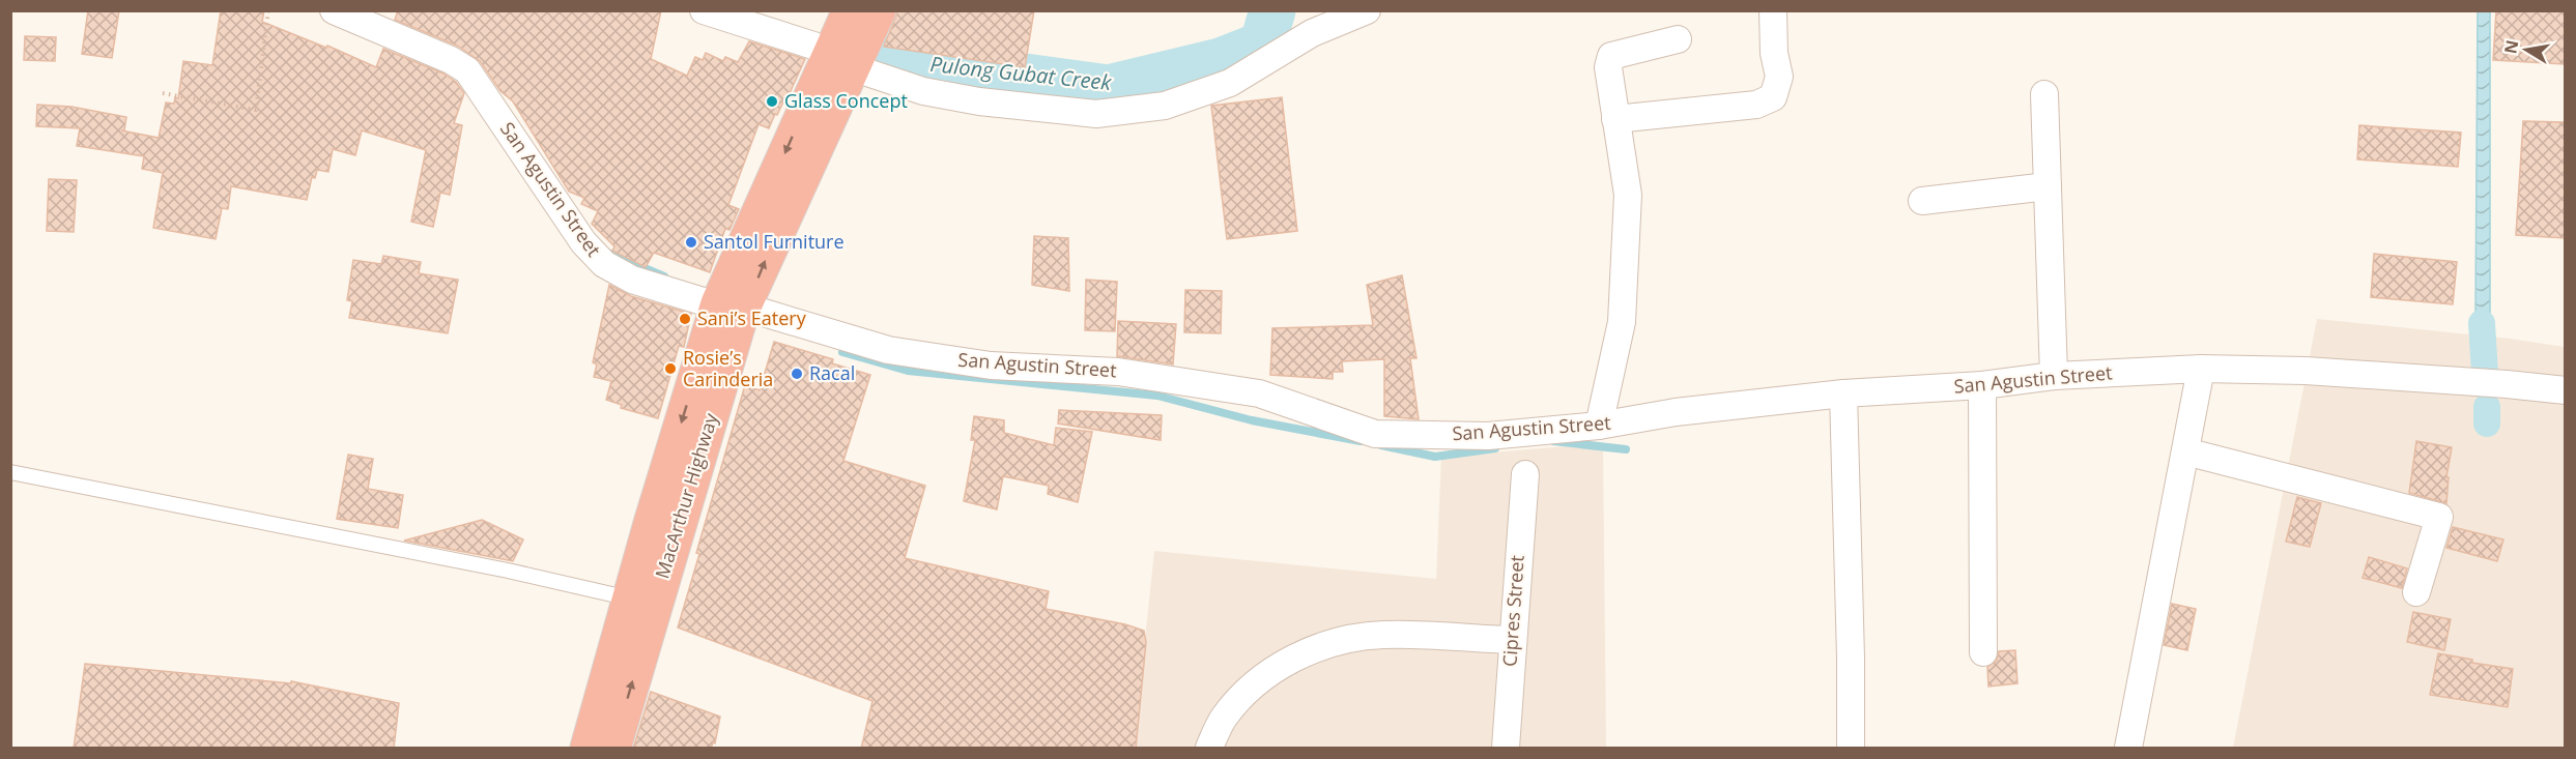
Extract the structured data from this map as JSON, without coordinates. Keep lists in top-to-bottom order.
{
  "streets": {
    "highway": ["MacArthur Highway"],
    "street": ["San Agustin Street", "Cipres Street"]
  },
  "crossings": [
    ["San Agustin Street", "MacArthur Highway"]
  ],
  "water": ["Pulong Gubat Creek"],
  "places": [
    "Glass Concept",
    "Santol Furniture",
    "Sani’s Eatery",
    "Rosie’s Carinderia",
    "Racal"
  ],
  "north": "left"
}
